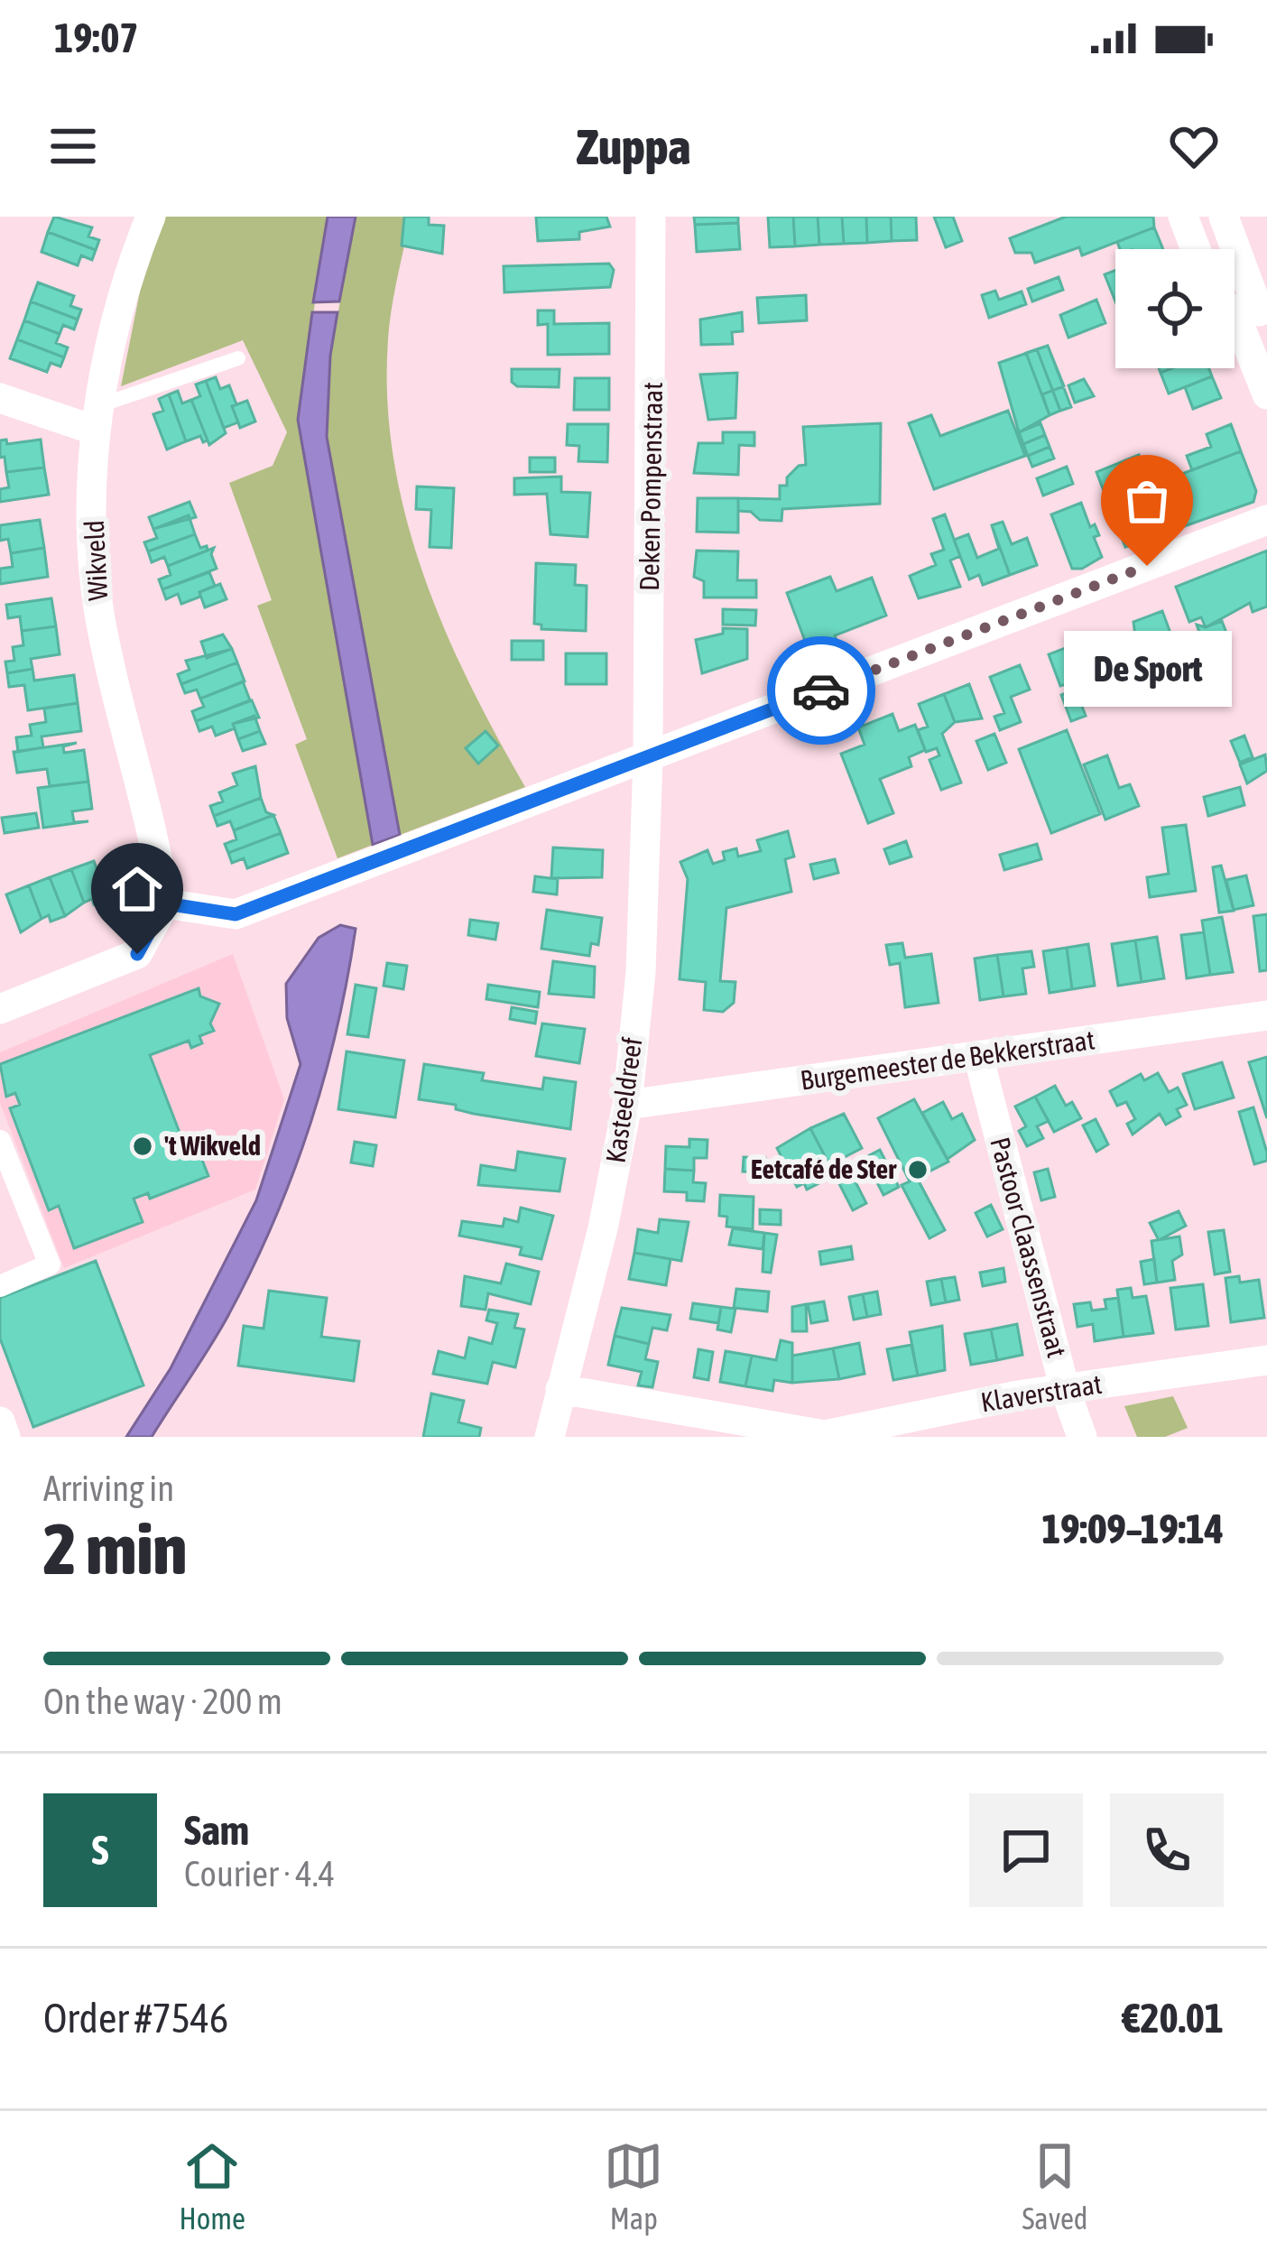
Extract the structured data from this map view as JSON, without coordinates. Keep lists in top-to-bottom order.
{
  "streets": {
    "street": [
      "Deken Pompenstraat",
      "Wikveld",
      "Burgemeester de Bekkerstraat",
      "Kasteeldreef",
      "Pastoor Claassenstraat",
      "Klaverstraat"
    ]
  },
  "crossings": [
    ["Deken Pompenstraat", "Kasteeldreef"],
    ["Burgemeester de Bekkerstraat", "Kasteeldreef"],
    ["Burgemeester de Bekkerstraat", "Pastoor Claassenstraat"],
    ["Kasteeldreef", "Klaverstraat"],
    ["Pastoor Claassenstraat", "Klaverstraat"]
  ],
  "places": ["De Sport", "'t Wikveld", "Eetcafé de Ster"],
  "page": {
    "status": "19:07",
    "header": "Zuppa",
    "bubble": "De Sport",
    "heading": ["2 min", "Arriving in", "19:09–19:14"],
    "panel": [
      "Sam",
      "Courier · 4.4",
      "Order #7546",
      "€20.01"
    ],
    "bar": "On the way · 200 m",
    "round": "S",
    "tabs": ["Home", "Map", "Saved"]
  }
}
